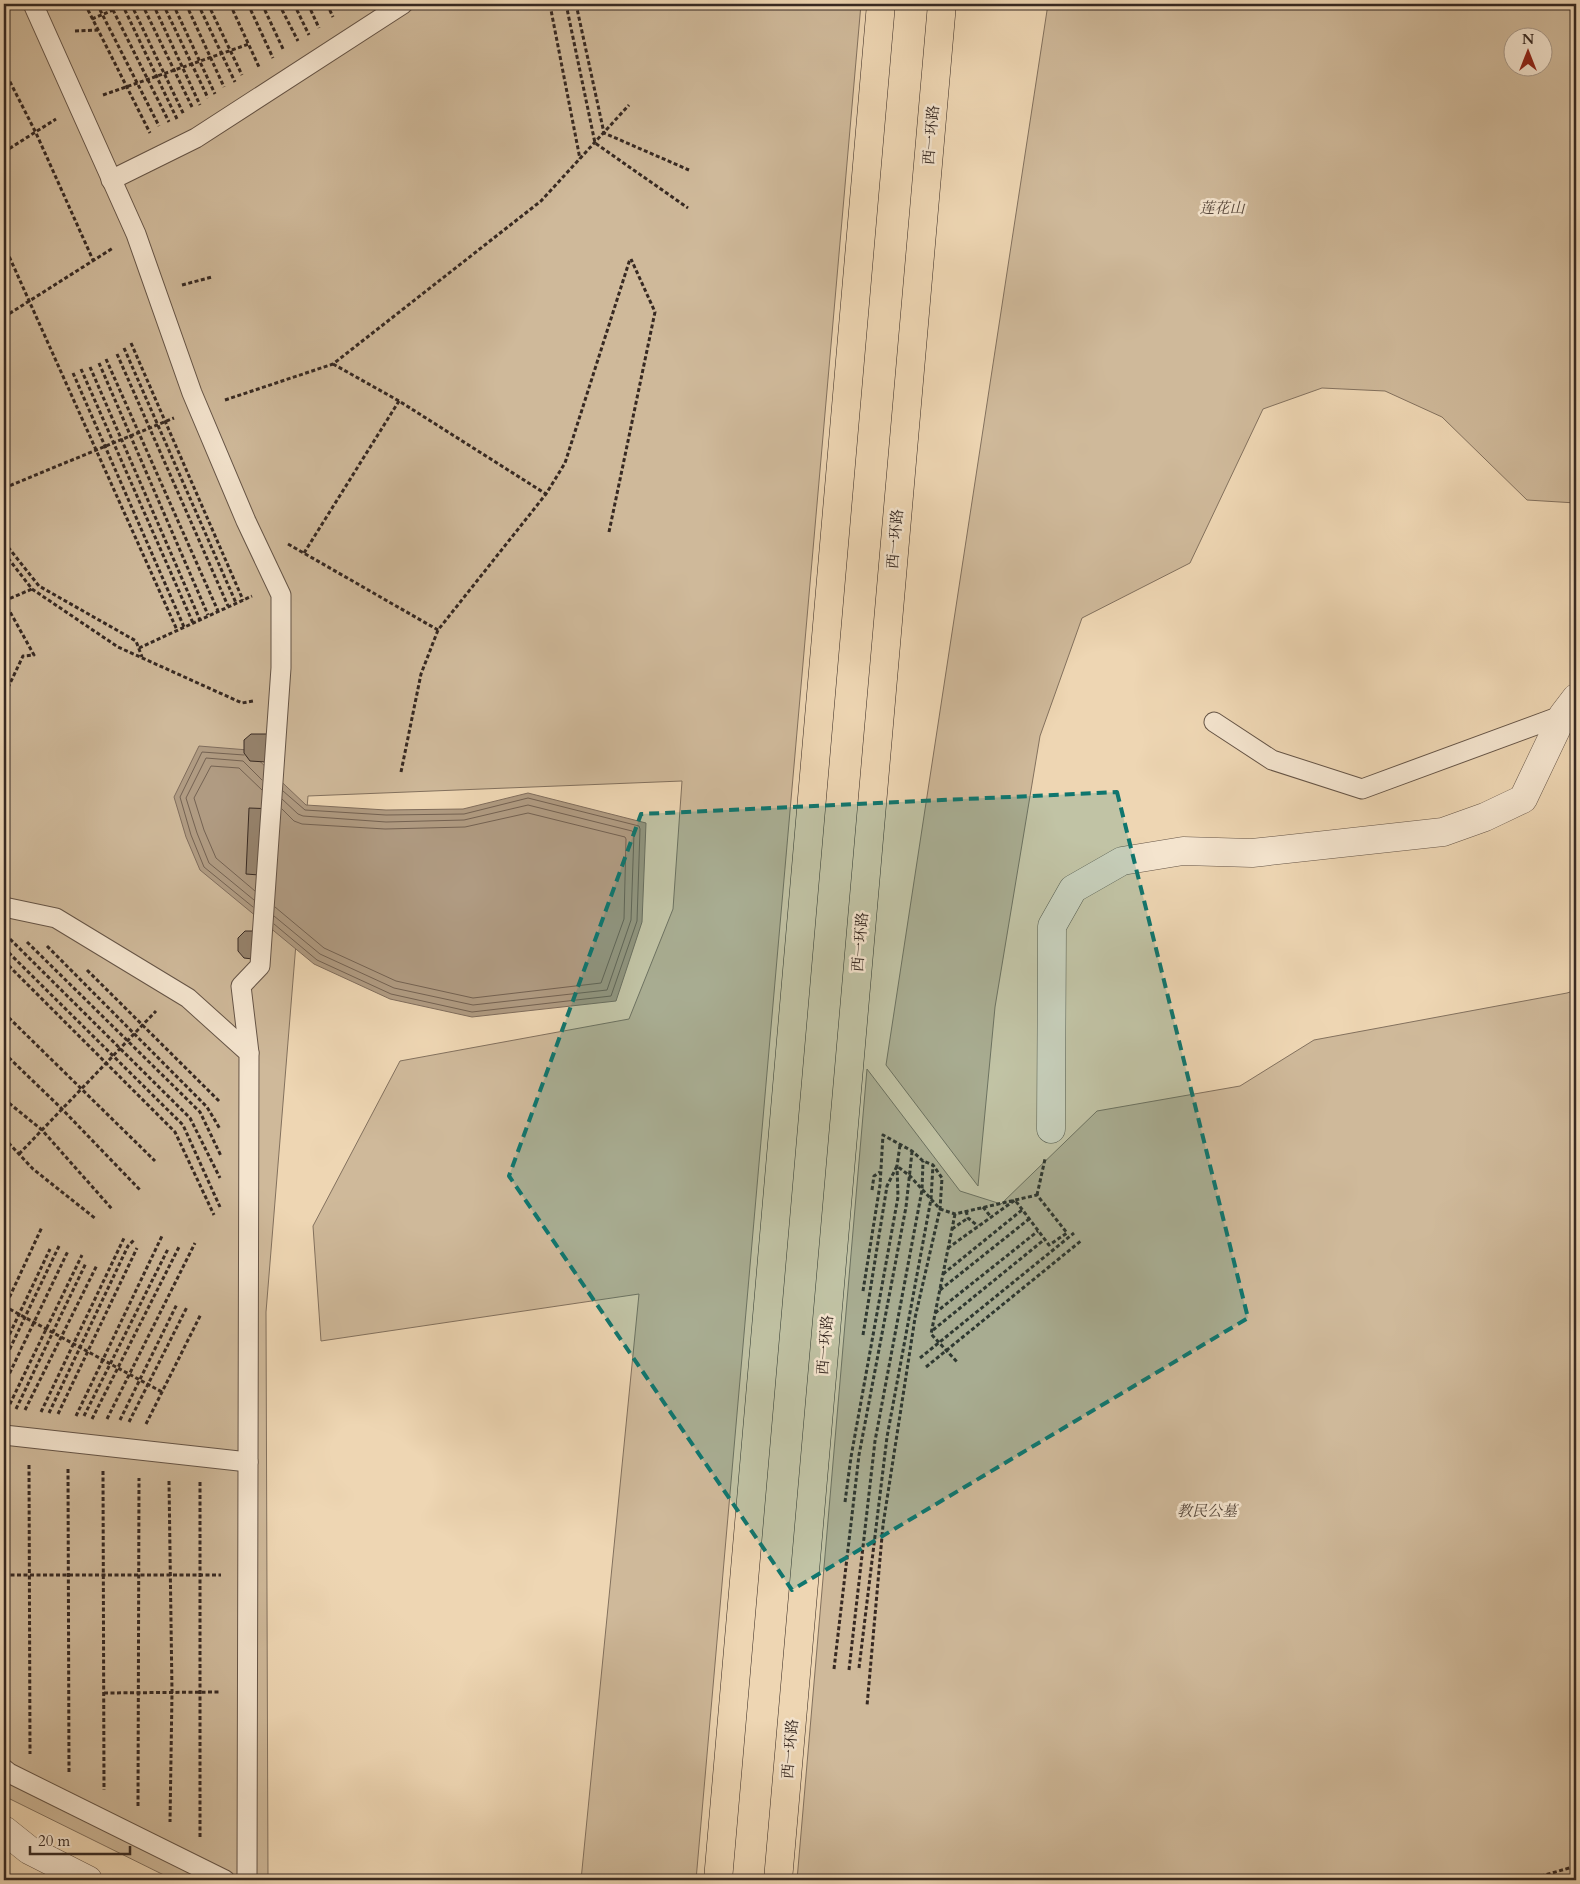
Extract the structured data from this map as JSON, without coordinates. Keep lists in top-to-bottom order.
{
  "streets": {
    "highway": ["西一环路"]
  },
  "parks": ["莲花山", "教民公墓"],
  "scale_bar": "20 m",
  "north": "top"
}
